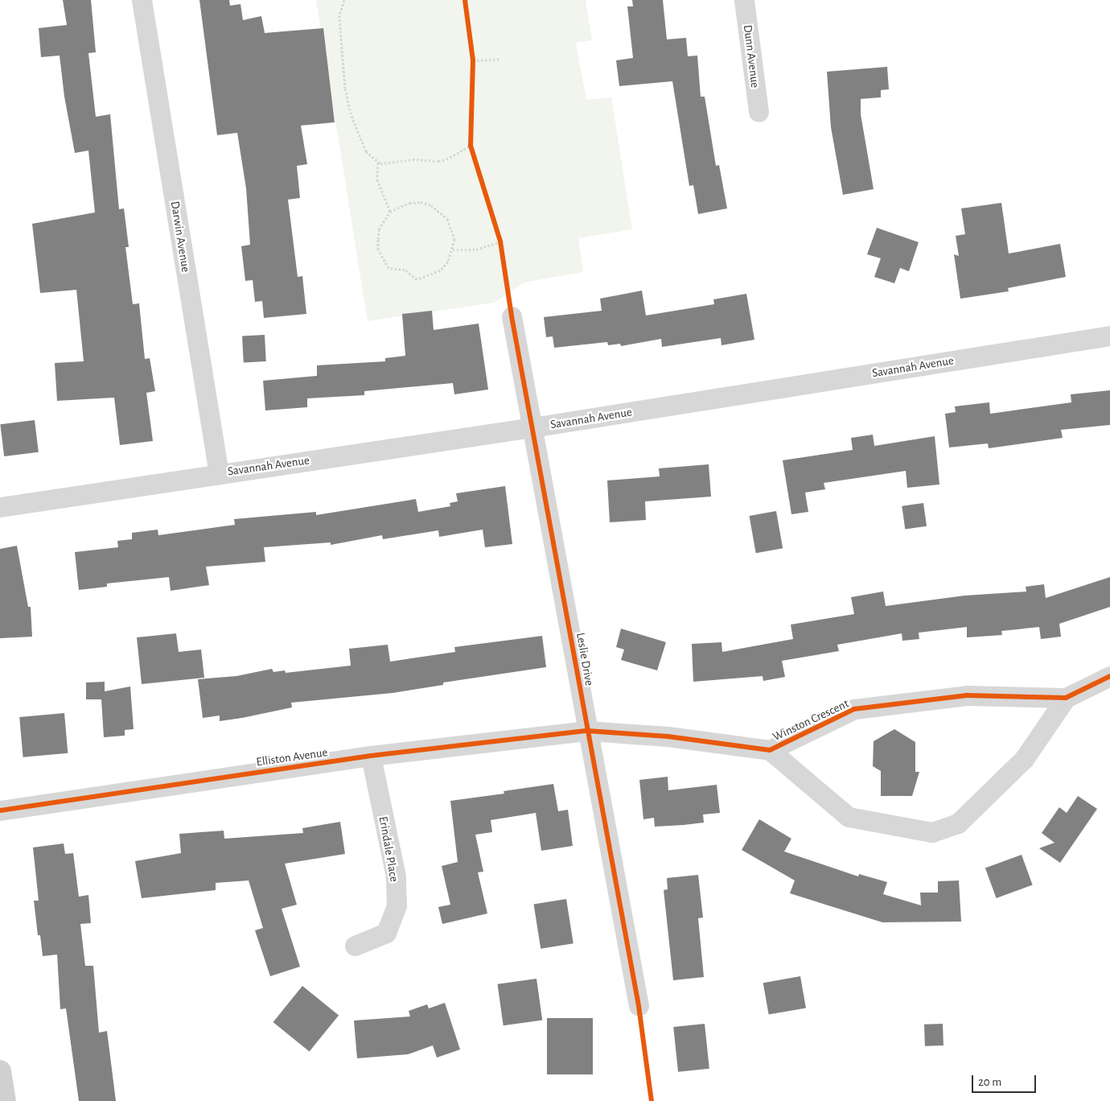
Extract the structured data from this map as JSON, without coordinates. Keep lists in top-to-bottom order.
{
  "streets": {
    "street": [
      "Dunn Avenue",
      "Darwin Avenue",
      "Savannah Avenue",
      "Leslie Drive",
      "Winston Crescent",
      "Elliston Avenue",
      "Erindale Place"
    ]
  },
  "crossings": [
    ["Darwin Avenue", "Savannah Avenue"],
    ["Savannah Avenue", "Leslie Drive"],
    ["Leslie Drive", "Winston Crescent"],
    ["Leslie Drive", "Elliston Avenue"],
    ["Winston Crescent", "Elliston Avenue"],
    ["Elliston Avenue", "Erindale Place"]
  ],
  "scale_bar": "20 m"
}
